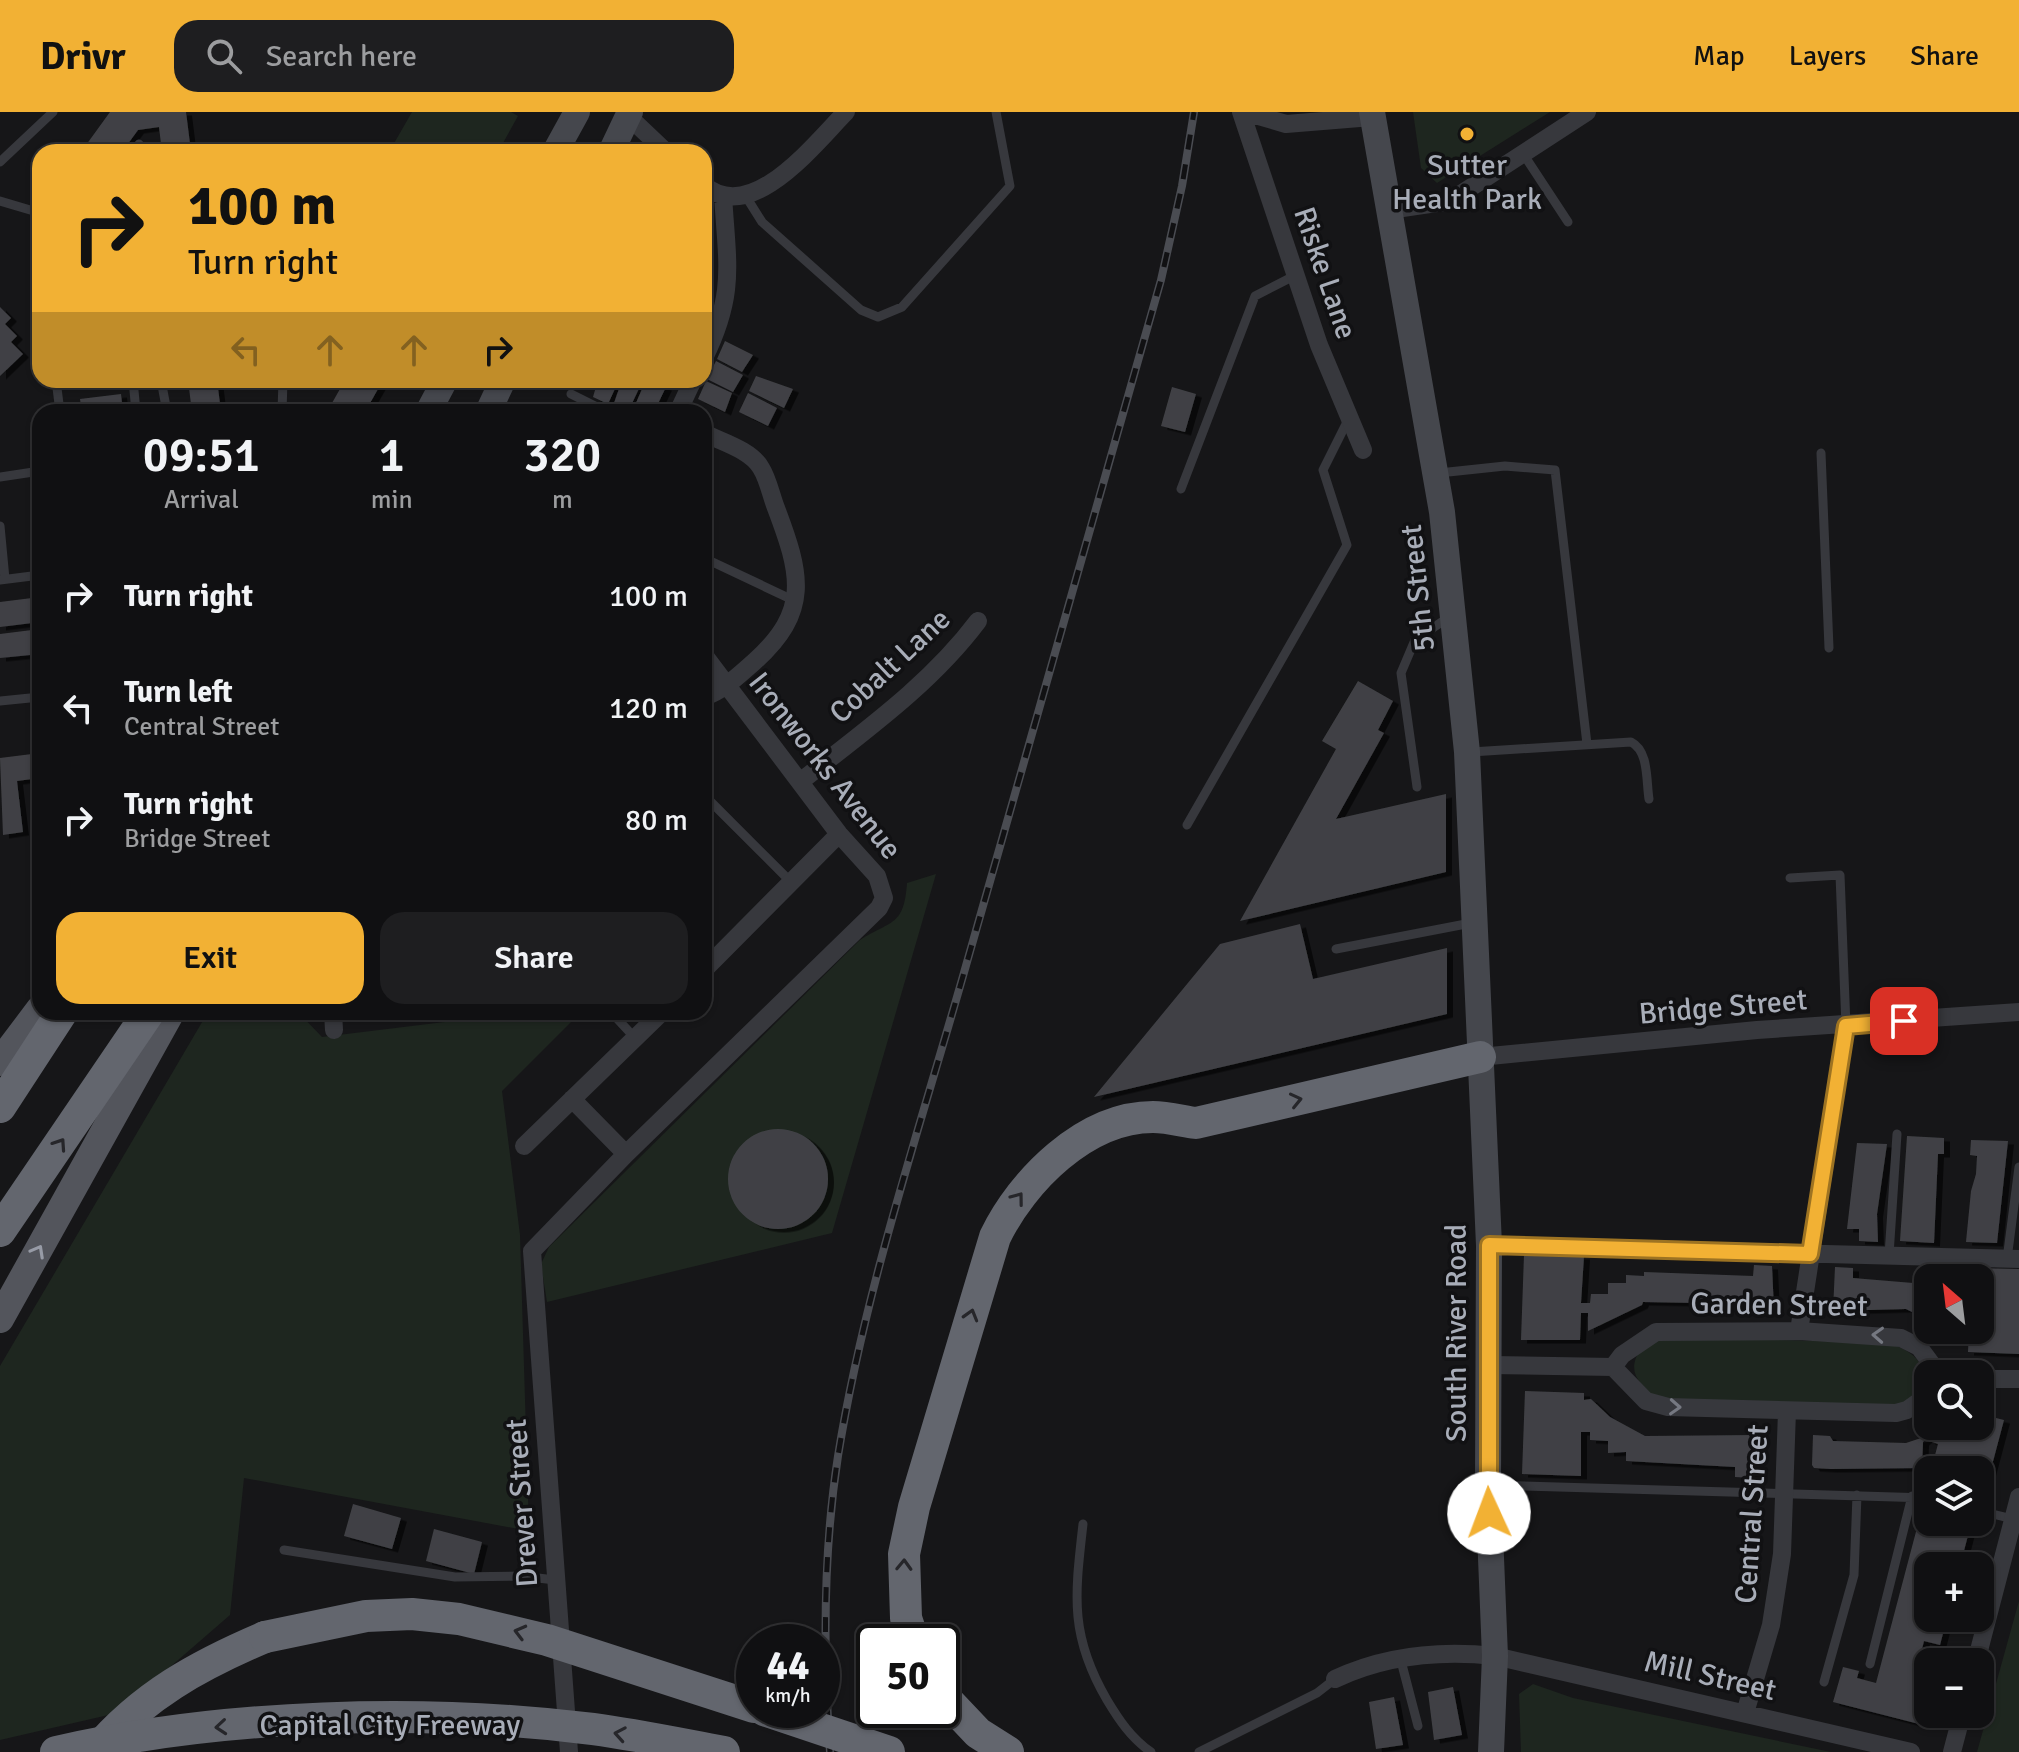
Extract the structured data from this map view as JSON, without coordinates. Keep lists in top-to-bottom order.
{
  "streets": {
    "highway": ["Capital City Freeway"],
    "main road": ["5th Street", "South River Road"],
    "street": [
      "Riske Lane",
      "Cobalt Lane",
      "Ironworks Avenue",
      "Bridge Street",
      "Garden Street",
      "Drever Street",
      "Central Street",
      "Mill Street"
    ]
  },
  "crossings": [
    ["5th Street", "Bridge Street"],
    ["5th Street", "South River Road"],
    ["Cobalt Lane", "Ironworks Avenue"],
    ["Ironworks Avenue", "Drever Street"],
    ["Bridge Street", "South River Road"],
    ["South River Road", "Mill Street"],
    ["Central Street", "Mill Street"]
  ],
  "places": ["Sutter Health Park"],
  "north": "top left",
  "page": {
    "header": "Drivr",
    "search": "Search here",
    "nav": ["Map", "Layers", "Share"],
    "turn": ["100 m", "Turn right"],
    "eta": [
      "09:51",
      "Arrival",
      "1",
      "min",
      "320",
      "m"
    ],
    "list": [
      {
        "name": "Turn right",
        "value": "100 m"
      },
      {
        "name": "Turn left",
        "note": "Central Street",
        "value": "120 m"
      },
      {
        "name": "Turn right",
        "note": "Bridge Street",
        "value": "80 m"
      }
    ],
    "buttons": ["Exit", "Share"],
    "map_buttons": ["+", "−"],
    "speed": "44 km/h",
    "limit": "50"
  }
}
